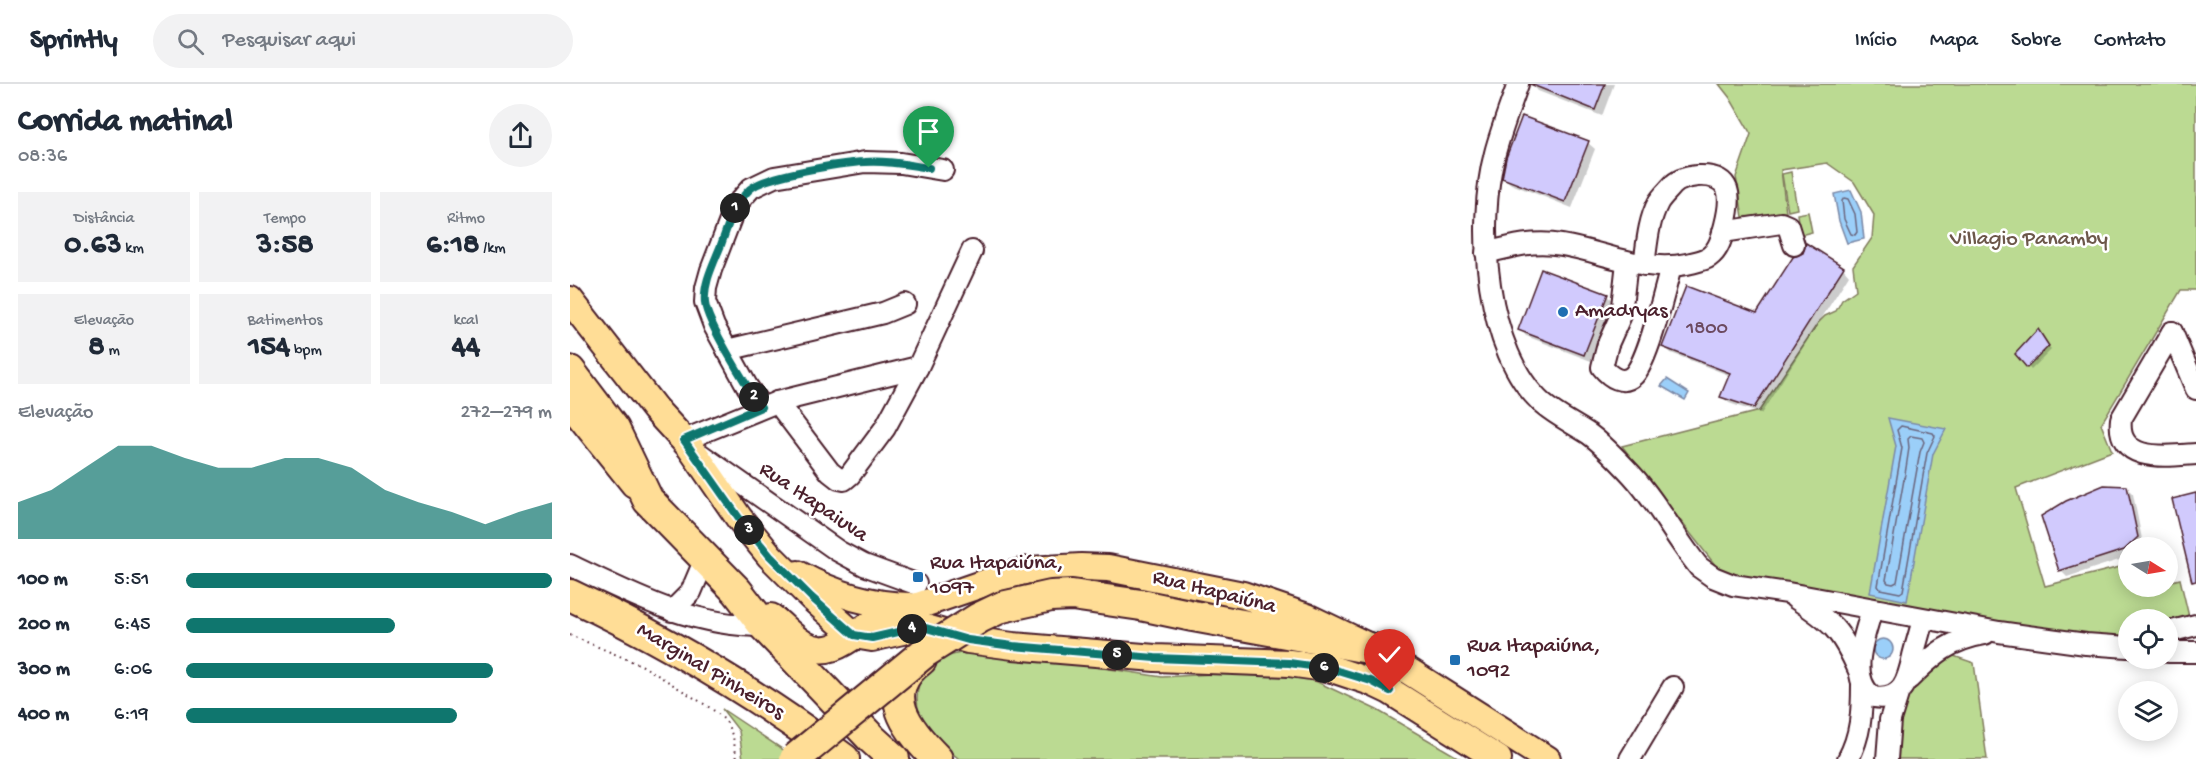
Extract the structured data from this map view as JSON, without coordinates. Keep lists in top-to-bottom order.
{
  "streets": {
    "highway": ["Marginal Pinheiros"],
    "main road": ["Rua Itapaiúna"],
    "street": ["Rua Itapaiuva"]
  },
  "crossings": [
    ["Rua Itapaiuva", "Rua Itapaiúna"]
  ],
  "parks": ["Villagio Panamby"],
  "places": {
    "other": ["Amadryas"],
    "transit": ["Rua Itapaiúna, 1097", "Rua Itapaiúna, 1092"]
  },
  "house_numbers": ["1800"],
  "north": "right",
  "page": {
    "header": "Sprintly",
    "search": "Pesquisar aqui",
    "nav": [
      "Início",
      "Mapa",
      "Sobre",
      "Contato"
    ],
    "heading": ["Corrida matinal", "08:36"],
    "stats": [
      ["Distância", "0.63 km"],
      ["Tempo", "3:58"],
      ["Ritmo", "6:18 /km"],
      ["Elevação", "8 m"],
      ["Batimentos", "154 bpm"],
      ["kcal", "44"]
    ],
    "pins": [
      "1",
      "2",
      "3",
      "4",
      "5",
      "6"
    ],
    "chart": ["Elevação", "272–279 m"],
    "list": [
      {
        "name": "100 m",
        "note": "5:51"
      },
      {
        "name": "200 m",
        "note": "6:45"
      },
      {
        "name": "300 m",
        "note": "6:06"
      },
      {
        "name": "400 m",
        "note": "6:19"
      }
    ]
  }
}
